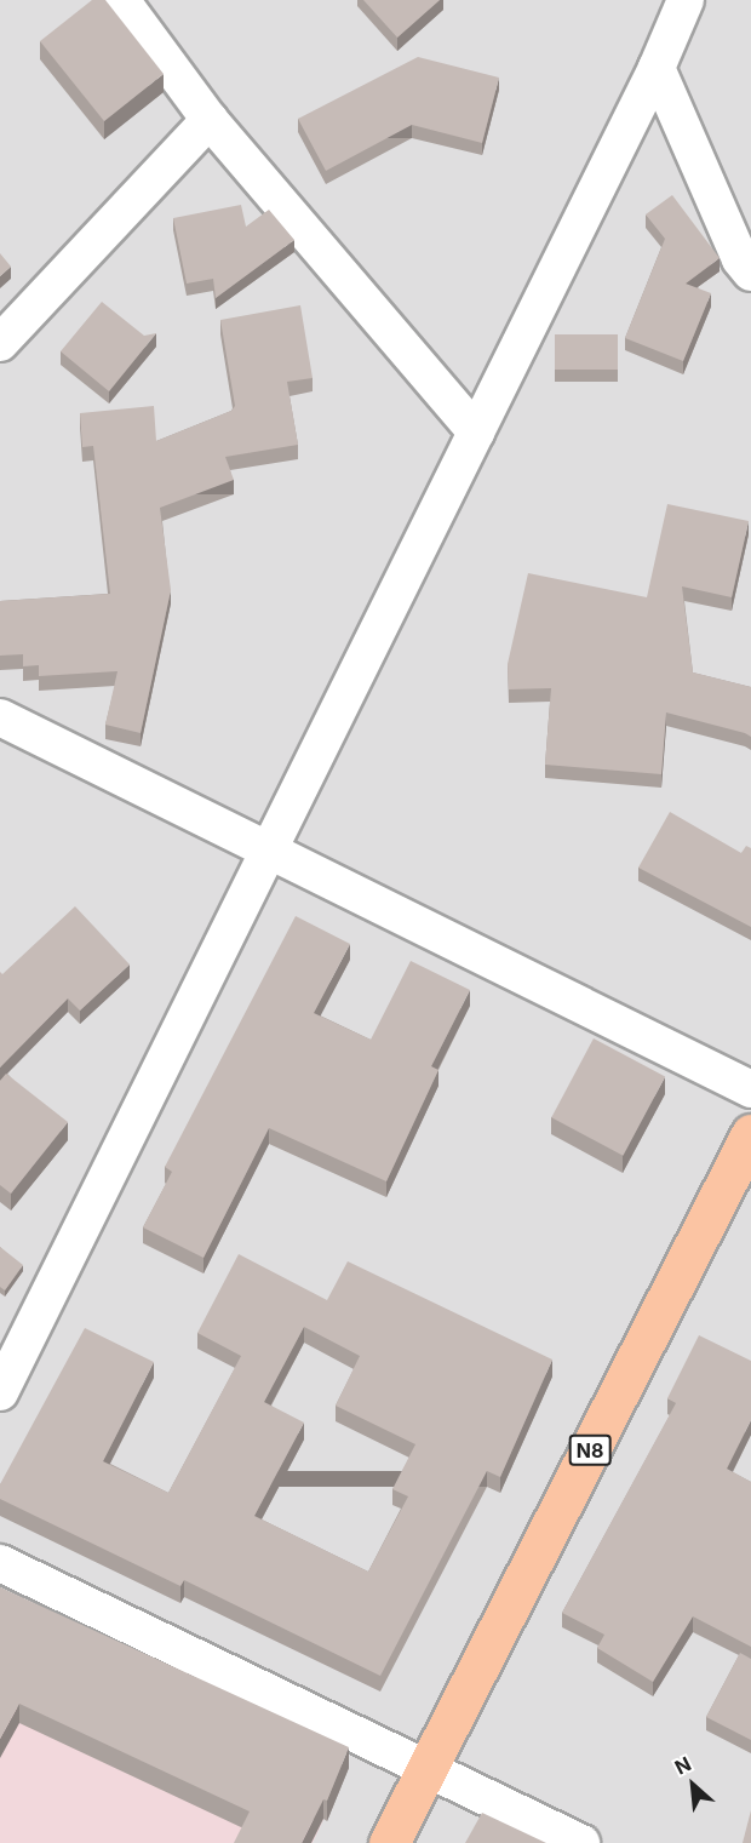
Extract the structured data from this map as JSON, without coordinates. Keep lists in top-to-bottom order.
{
  "streets": {
    "main road": ["N8"]
  },
  "north": "top left"
}
